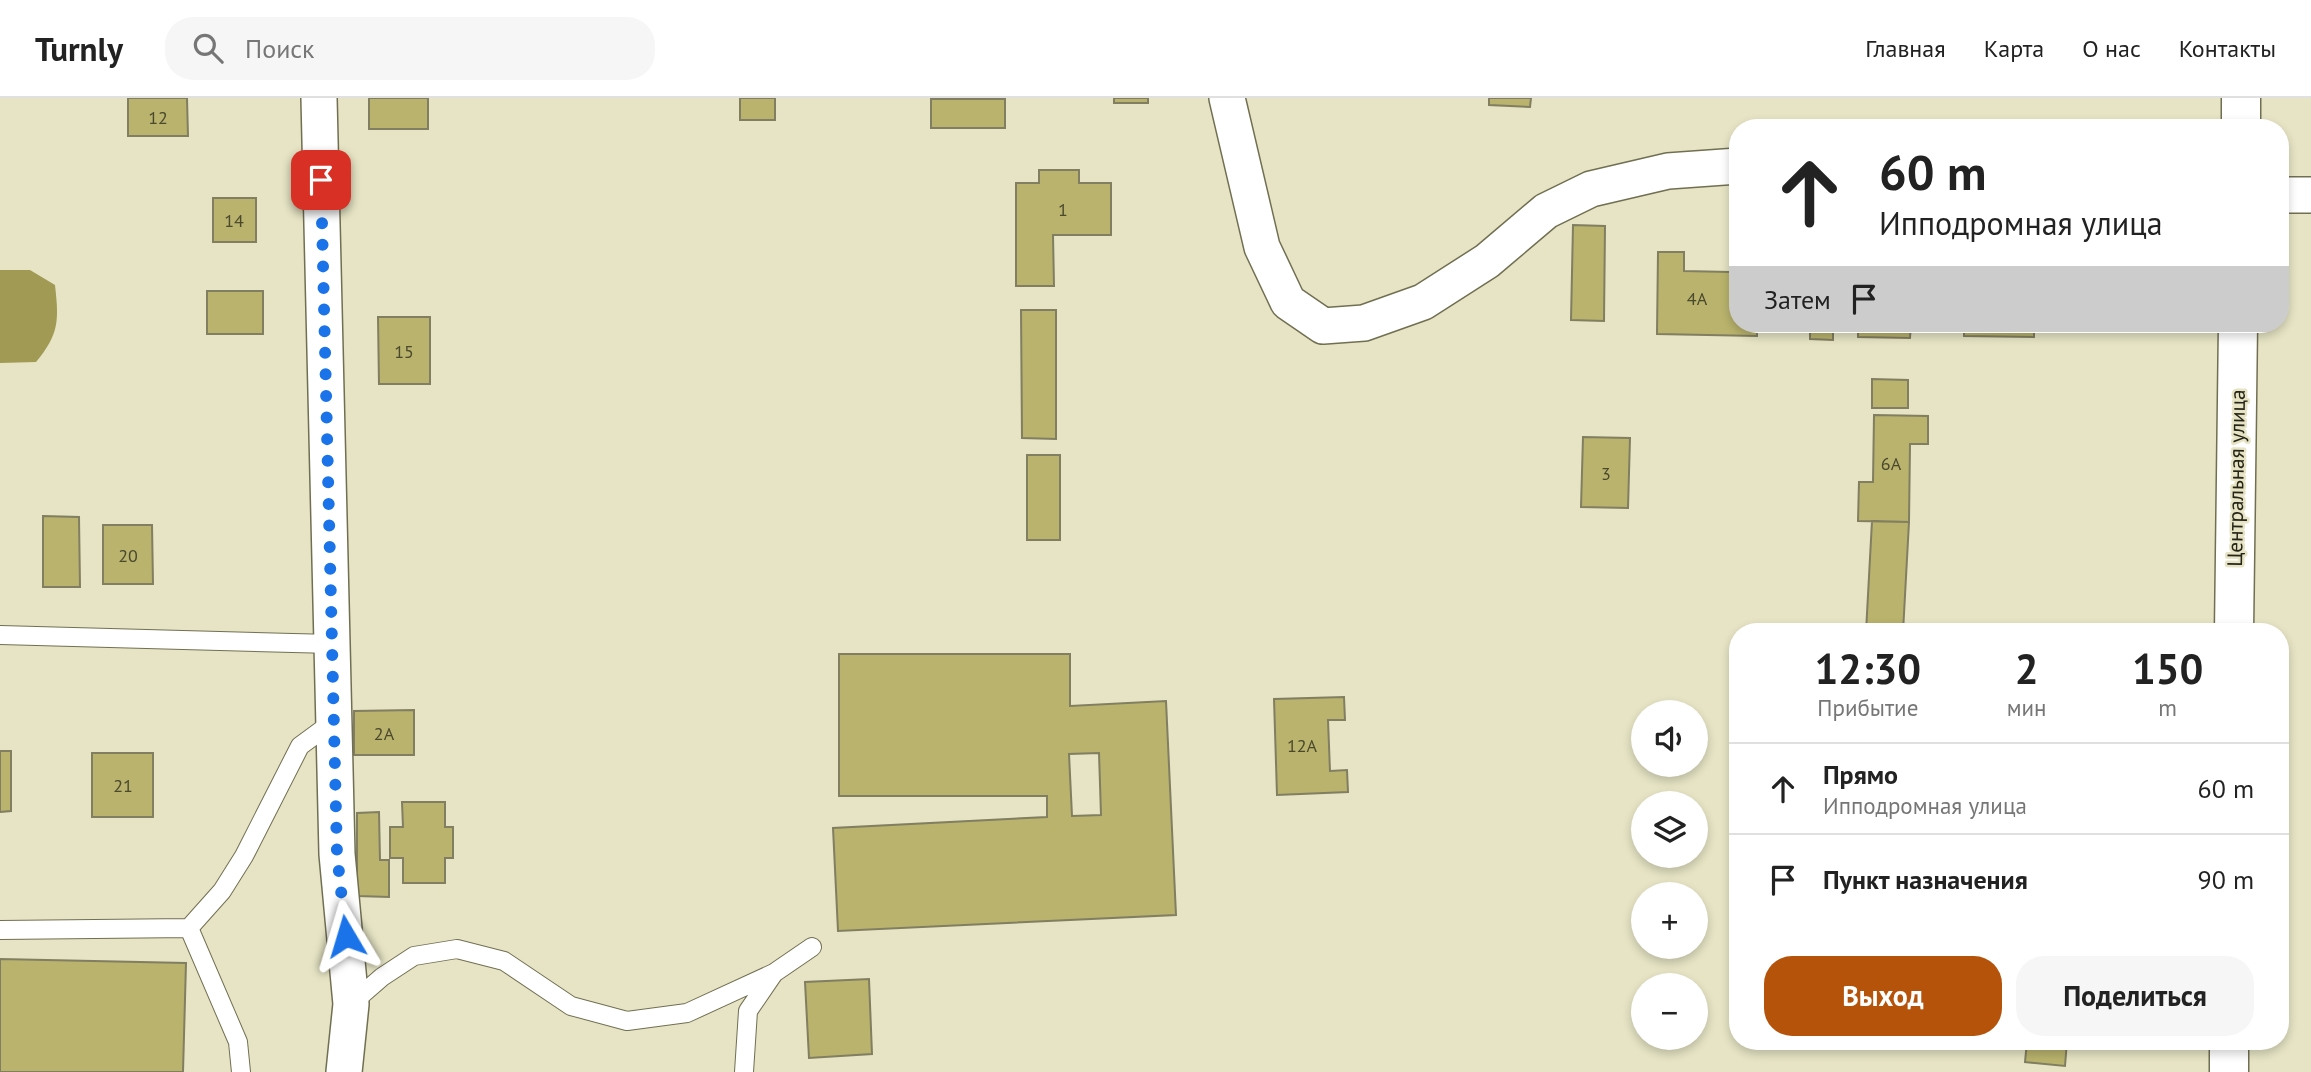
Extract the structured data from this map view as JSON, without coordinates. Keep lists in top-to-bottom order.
{
  "streets": {
    "street": ["Центральная улица"]
  },
  "house_numbers": [
    "12",
    "1",
    "14",
    "4А",
    "15",
    "6А",
    "3",
    "20",
    "2А",
    "12А",
    "21"
  ],
  "page": {
    "header": "Turnly",
    "search": "Поиск",
    "nav": [
      "Главная",
      "Карта",
      "О нас",
      "Контакты"
    ],
    "turn": ["60 m", "Ипподромная улица"],
    "then": "Затем",
    "eta": [
      "12:30",
      "Прибытие",
      "2",
      "мин",
      "150",
      "m"
    ],
    "map_buttons": ["+", "−"],
    "list": [
      {
        "name": "Прямо",
        "note": "Ипподромная улица",
        "value": "60 m"
      },
      {
        "name": "Пункт назначения",
        "value": "90 m"
      }
    ],
    "buttons": ["Выход", "Поделиться"]
  }
}
